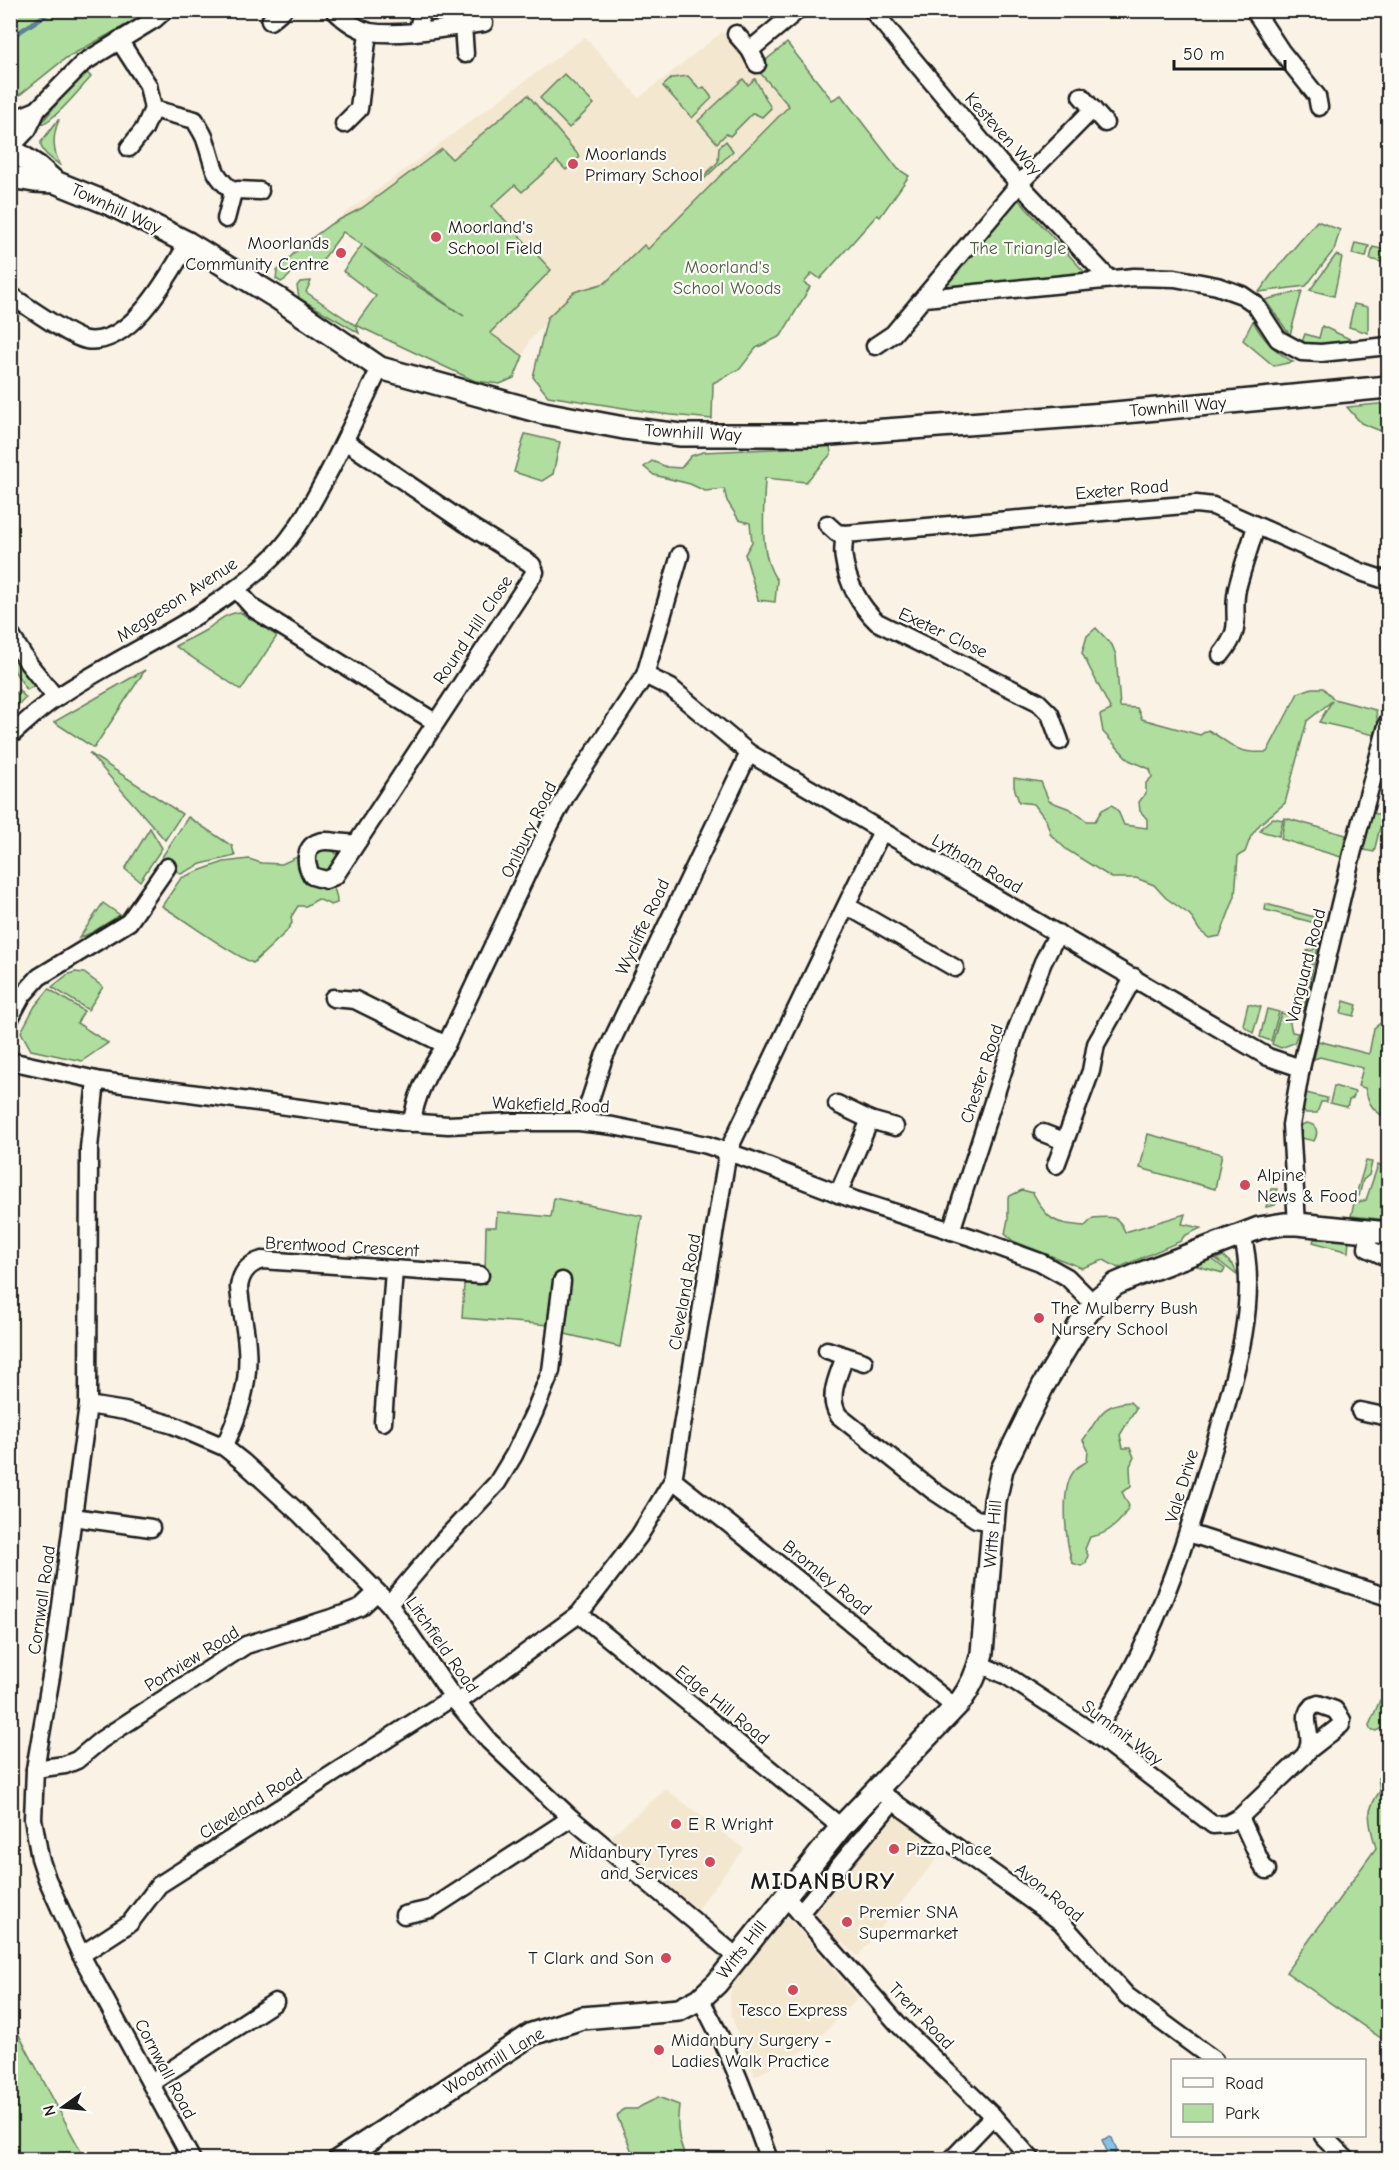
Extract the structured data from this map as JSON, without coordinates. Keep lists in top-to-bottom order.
{
  "streets": {
    "street": [
      "Kesteven Way",
      "Townhill Way",
      "Exeter Road",
      "Meggeson Avenue",
      "Round Hill Close",
      "Exeter Close",
      "Onibury Road",
      "Lytham Road",
      "Wycliffe Road",
      "Vanguard Road",
      "Chester Road",
      "Wakefield Road",
      "Brentwood Crescent",
      "Cleveland Road",
      "Vale Drive",
      "Witts Hill",
      "Bromley Road",
      "Cornwall Road",
      "Litchfield Road",
      "Portview Road",
      "Edge Hill Road",
      "Summit Way",
      "Avon Road",
      "Trent Road",
      "Woodmill Lane"
    ]
  },
  "crossings": [
    ["Townhill Way", "Meggeson Avenue"],
    ["Exeter Road", "Exeter Close"],
    ["Meggeson Avenue", "Round Hill Close"],
    ["Onibury Road", "Lytham Road"],
    ["Onibury Road", "Wakefield Road"],
    ["Lytham Road", "Wycliffe Road"],
    ["Lytham Road", "Vanguard Road"],
    ["Lytham Road", "Chester Road"],
    ["Lytham Road", "Cleveland Road"],
    ["Wycliffe Road", "Wakefield Road"],
    ["Vanguard Road", "Witts Hill"],
    ["Chester Road", "Wakefield Road"],
    ["Wakefield Road", "Cleveland Road"],
    ["Wakefield Road", "Witts Hill"],
    ["Wakefield Road", "Cornwall Road"],
    ["Brentwood Crescent", "Litchfield Road"],
    ["Cleveland Road", "Bromley Road"],
    ["Cleveland Road", "Cornwall Road"],
    ["Cleveland Road", "Litchfield Road"],
    ["Cleveland Road", "Edge Hill Road"],
    ["Vale Drive", "Witts Hill"],
    ["Vale Drive", "Summit Way"],
    ["Witts Hill", "Bromley Road"],
    ["Witts Hill", "Litchfield Road"],
    ["Witts Hill", "Edge Hill Road"],
    ["Witts Hill", "Summit Way"],
    ["Witts Hill", "Avon Road"],
    ["Witts Hill", "Trent Road"],
    ["Witts Hill", "Woodmill Lane"],
    ["Cornwall Road", "Litchfield Road"],
    ["Cornwall Road", "Portview Road"],
    ["Litchfield Road", "Portview Road"]
  ],
  "districts": ["MIDANBURY"],
  "parks": ["The Triangle", "Moorland's School Woods"],
  "places": [
    "Moorlands Primary School",
    "Moorland's School Field",
    "Moorlands Community Centre",
    "Alpine News & Food",
    "The Mulberry Bush Nursery School",
    "E R Wright",
    "Pizza Place",
    "Midanbury Tyres and Services",
    "Premier SNA Supermarket",
    "T Clark and Son",
    "Tesco Express",
    "Midanbury Surgery - Ladies Walk Practice"
  ],
  "legend": ["Road", "Park"],
  "scale_bar": "50 m",
  "north": "left"
}
